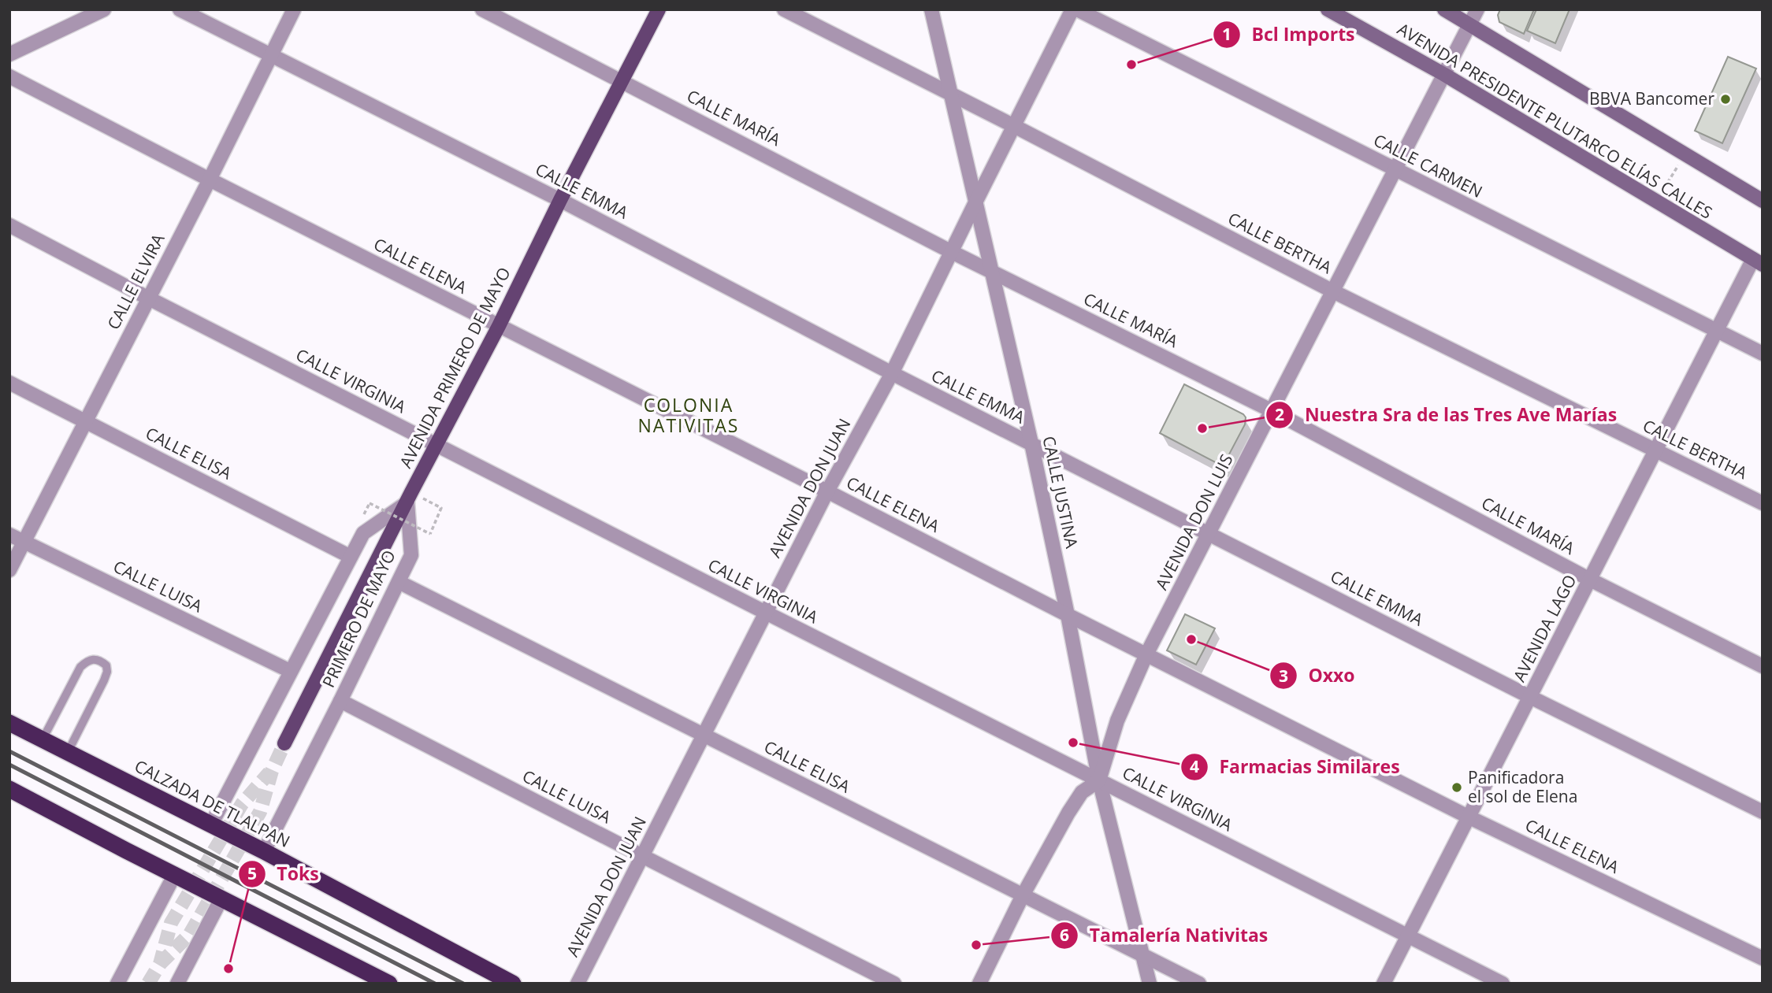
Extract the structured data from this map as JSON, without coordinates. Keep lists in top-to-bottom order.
{
  "streets": {
    "highway": ["CALZADA DE TLALPAN"],
    "main road": ["AVENIDA PRESIDENTE PLUTARCO ELÍAS CALLES", "AVENIDA PRIMERO DE MAYO"],
    "street": [
      "CALLE MARÍA",
      "CALLE CARMEN",
      "CALLE EMMA",
      "CALLE BERTHA",
      "CALLE ELENA",
      "CALLE ELVIRA",
      "CALLE VIRGINIA",
      "CALLE ELISA",
      "AVENIDA DON JUAN",
      "CALLE JUSTINA",
      "AVENIDA DON LUIS",
      "CALLE LUISA",
      "PRIMERO DE MAYO",
      "AVENIDA LAGO"
    ]
  },
  "crossings": [
    ["CALLE MARÍA", "AVENIDA PRIMERO DE MAYO"],
    ["CALLE MARÍA", "AVENIDA DON JUAN"],
    ["CALLE MARÍA", "CALLE JUSTINA"],
    ["CALLE MARÍA", "AVENIDA DON LUIS"],
    ["CALLE MARÍA", "AVENIDA LAGO"],
    ["AVENIDA PRESIDENTE PLUTARCO ELÍAS CALLES", "AVENIDA DON LUIS"],
    ["AVENIDA PRESIDENTE PLUTARCO ELÍAS CALLES", "AVENIDA LAGO"],
    ["CALLE CARMEN", "AVENIDA DON LUIS"],
    ["CALLE CARMEN", "AVENIDA LAGO"],
    ["CALLE EMMA", "CALLE ELVIRA"],
    ["CALLE EMMA", "AVENIDA PRIMERO DE MAYO"],
    ["CALLE EMMA", "AVENIDA DON JUAN"],
    ["CALLE EMMA", "CALLE JUSTINA"],
    ["CALLE EMMA", "AVENIDA DON LUIS"],
    ["CALLE EMMA", "AVENIDA LAGO"],
    ["CALLE BERTHA", "AVENIDA DON JUAN"],
    ["CALLE BERTHA", "CALLE JUSTINA"],
    ["CALLE BERTHA", "AVENIDA DON LUIS"],
    ["CALLE BERTHA", "AVENIDA LAGO"],
    ["CALLE ELENA", "CALLE ELVIRA"],
    ["CALLE ELENA", "AVENIDA PRIMERO DE MAYO"],
    ["CALLE ELENA", "AVENIDA DON JUAN"],
    ["CALLE ELENA", "CALLE JUSTINA"],
    ["CALLE ELENA", "AVENIDA DON LUIS"],
    ["CALLE ELENA", "AVENIDA LAGO"],
    ["CALLE ELVIRA", "CALLE VIRGINIA"],
    ["CALLE ELVIRA", "CALLE ELISA"],
    ["CALLE ELVIRA", "CALLE LUISA"],
    ["AVENIDA PRIMERO DE MAYO", "CALLE VIRGINIA"],
    ["AVENIDA PRIMERO DE MAYO", "PRIMERO DE MAYO"],
    ["CALLE VIRGINIA", "AVENIDA DON JUAN"],
    ["CALLE VIRGINIA", "CALLE JUSTINA"],
    ["CALLE VIRGINIA", "AVENIDA DON LUIS"],
    ["CALLE VIRGINIA", "AVENIDA LAGO"],
    ["CALLE ELISA", "AVENIDA DON JUAN"],
    ["CALLE ELISA", "CALLE JUSTINA"],
    ["CALLE ELISA", "PRIMERO DE MAYO"],
    ["AVENIDA DON JUAN", "CALLE JUSTINA"],
    ["AVENIDA DON JUAN", "CALLE LUISA"],
    ["CALLE JUSTINA", "AVENIDA DON LUIS"],
    ["CALLE LUISA", "PRIMERO DE MAYO"],
    ["PRIMERO DE MAYO", "CALZADA DE TLALPAN"]
  ],
  "districts": ["COLONIA NATIVITAS"],
  "places": [
    "Bcl Imports",
    "BBVA Bancomer",
    "Nuestra Sra de las Tres Ave Marías",
    "Oxxo",
    "Farmacias Similares",
    "Panificadora el sol de Elena",
    "Tamalería Nativitas",
    "Toks"
  ]
}
